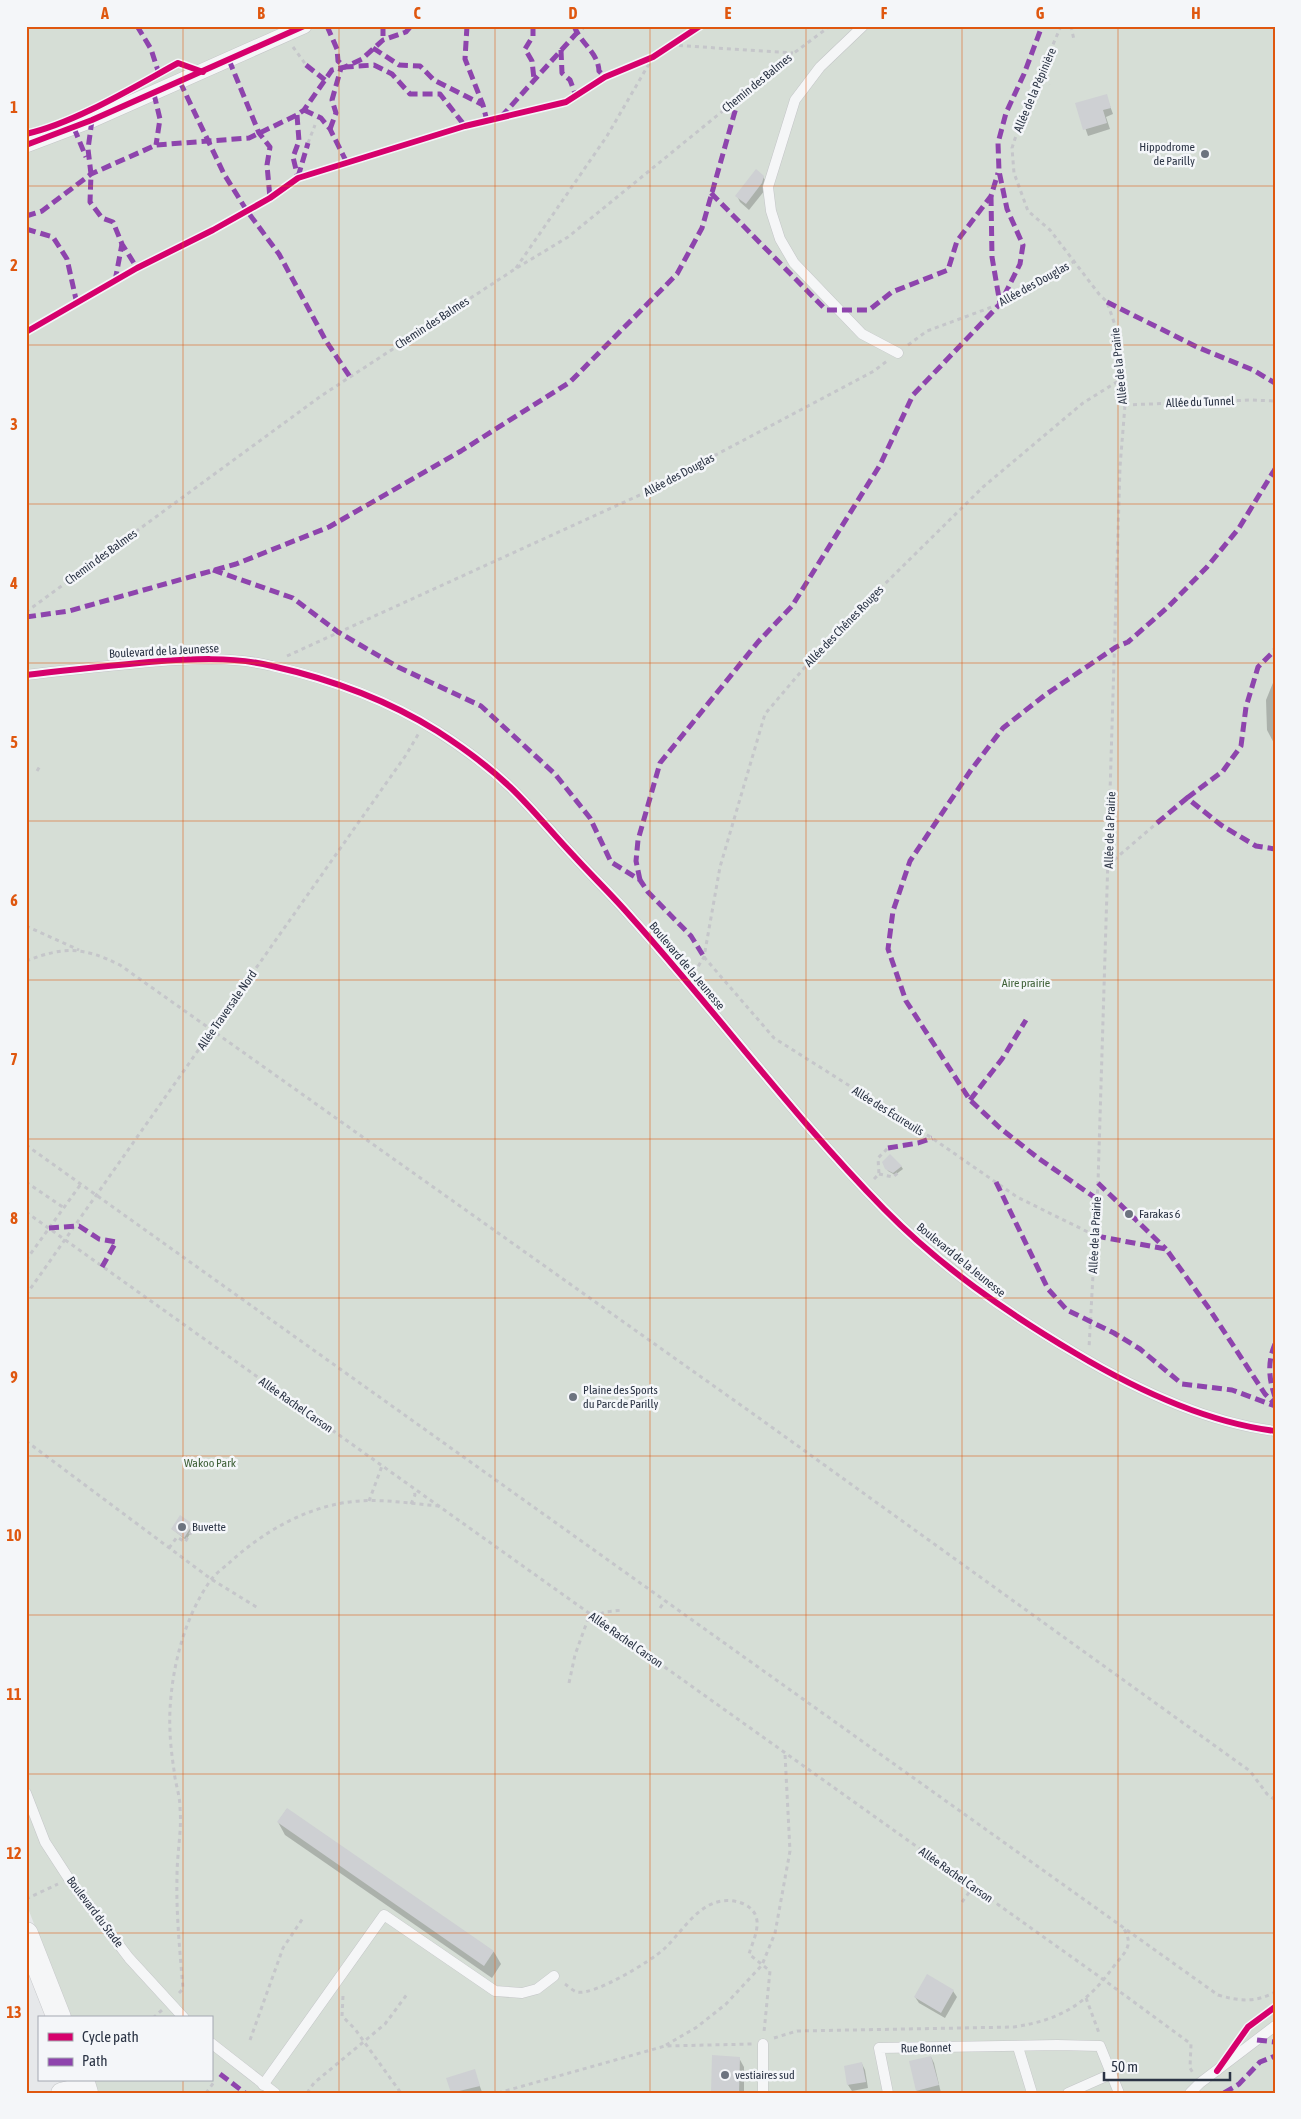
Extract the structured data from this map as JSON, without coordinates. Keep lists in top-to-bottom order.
{
  "streets": {
    "lane": ["Boulevard de la Jeunesse", "Boulevard du Stade", "Rue Bonnet"],
    "path": [
      "Chemin des Balmes",
      "Allée de la Pépinière",
      "Allée des Douglas",
      "Allée de la Prairie",
      "Allée du Tunnel",
      "Allée des Chênes Rouges",
      "Allée Traversale Nord",
      "Allée des Écureuils",
      "Allée Rachel Carson"
    ]
  },
  "crossings": [
    ["Allée de la Pépinière", "Allée des Douglas"],
    ["Allée de la Pépinière", "Allée de la Prairie"],
    ["Allée des Douglas", "Boulevard de la Jeunesse"],
    ["Allée de la Prairie", "Allée du Tunnel"],
    ["Allée de la Prairie", "Allée des Chênes Rouges"],
    ["Allée de la Prairie", "Boulevard de la Jeunesse"],
    ["Allée de la Prairie", "Allée des Écureuils"],
    ["Allée des Chênes Rouges", "Boulevard de la Jeunesse"],
    ["Allée des Chênes Rouges", "Allée des Écureuils"],
    ["Boulevard de la Jeunesse", "Allée Traversale Nord"],
    ["Allée Traversale Nord", "Allée Rachel Carson"]
  ],
  "parks": ["Aire prairie", "Wakoo Park"],
  "places": [
    "Hippodrome de Parilly",
    "Farakas 6",
    "Plaine des Sports du Parc de Parilly",
    "Buvette",
    "vestiaires sud"
  ],
  "legend": ["Cycle path", "Path"],
  "scale_bar": "50 m",
  "grid": {
    "columns": [
      "A",
      "B",
      "C",
      "D",
      "E",
      "F",
      "G",
      "H"
    ],
    "rows": [
      "1",
      "2",
      "3",
      "4",
      "5",
      "6",
      "7",
      "8",
      "9",
      "10",
      "11",
      "12",
      "13"
    ]
  }
}
